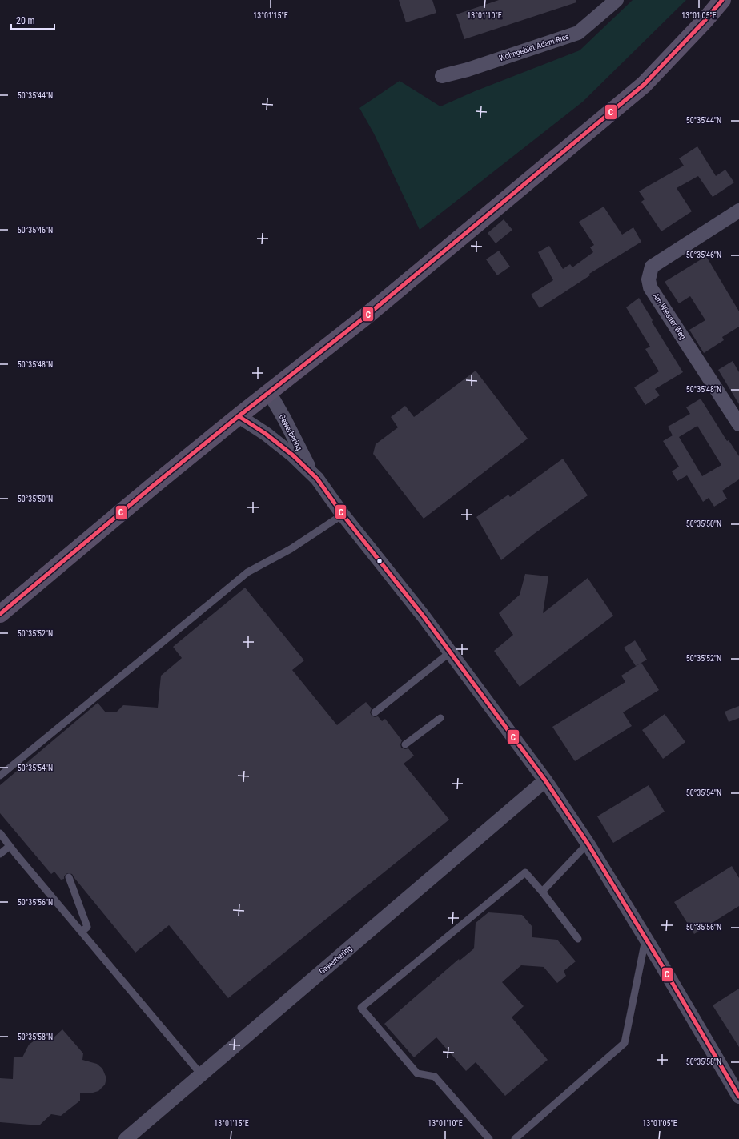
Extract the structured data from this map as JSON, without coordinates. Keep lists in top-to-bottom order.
{
  "streets": {
    "street": ["Wohngebiet Adam Ries", "Am Wiesaer Weg", "Gewerbering"]
  },
  "lines": ["transit line C"],
  "scale_bar": "20 m",
  "coordinates": [
    "13°01'15\"E",
    "13°01'10\"E",
    "13°01'05\"E",
    "50°35'44\"N",
    "50°35'46\"N",
    "50°35'48\"N",
    "50°35'50\"N",
    "50°35'52\"N",
    "50°35'54\"N",
    "50°35'56\"N",
    "50°35'58\"N"
  ]
}
